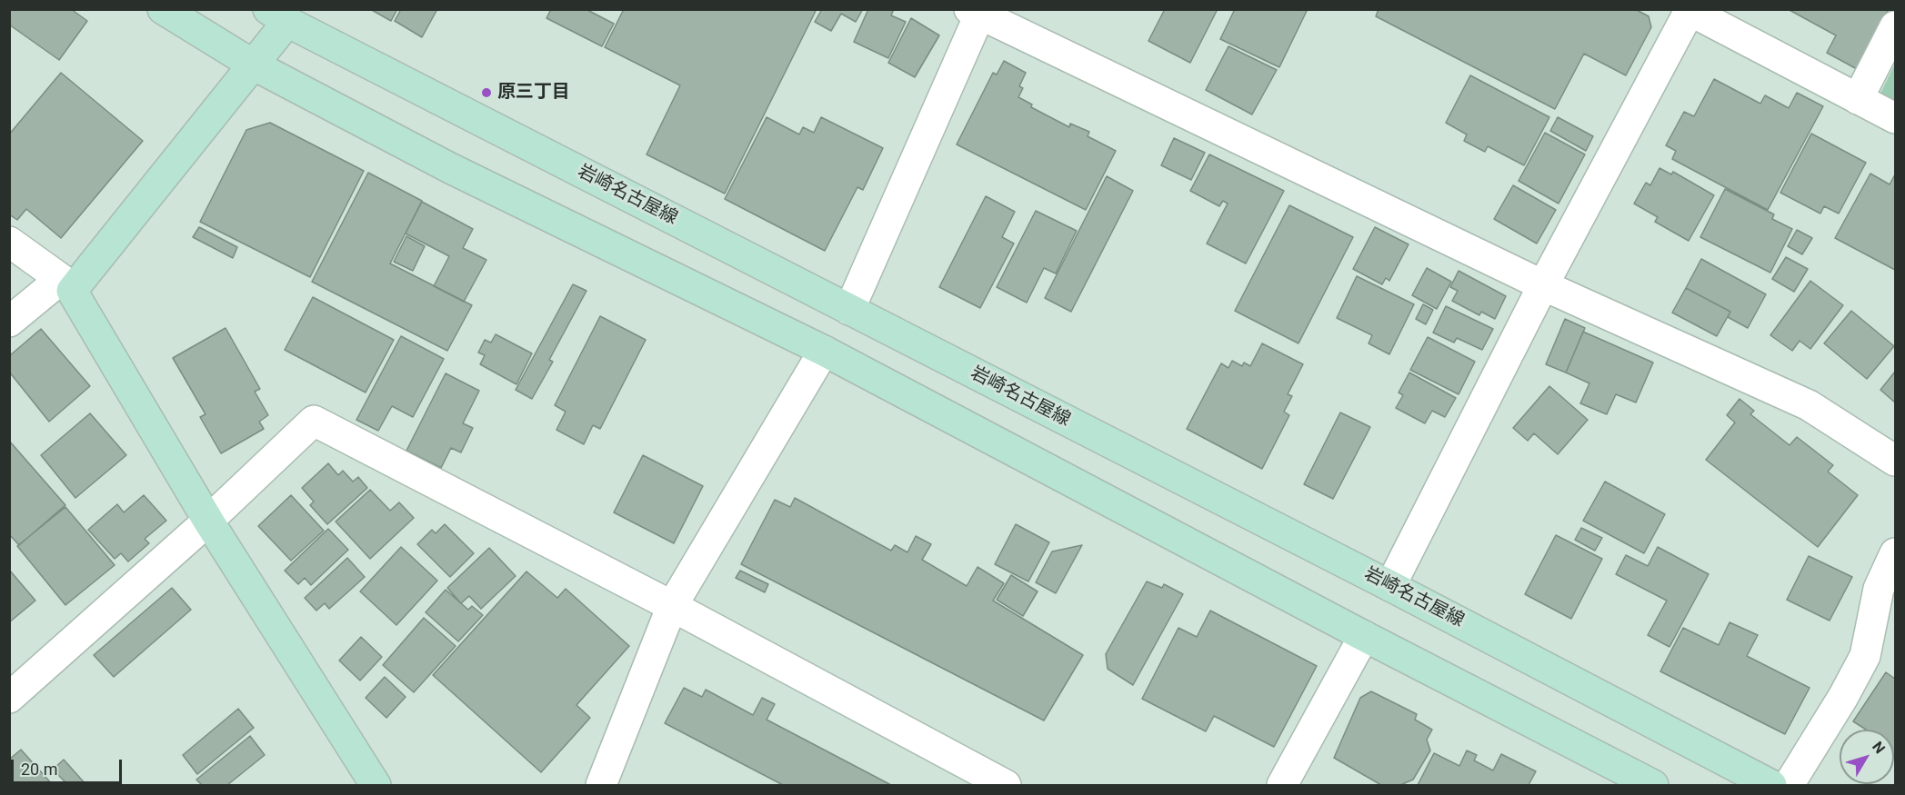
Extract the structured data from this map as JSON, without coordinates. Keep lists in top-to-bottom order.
{
  "streets": {
    "main road": ["岩崎名古屋線"]
  },
  "places": ["原三丁目"],
  "scale_bar": "20 m",
  "north": "top right"
}
